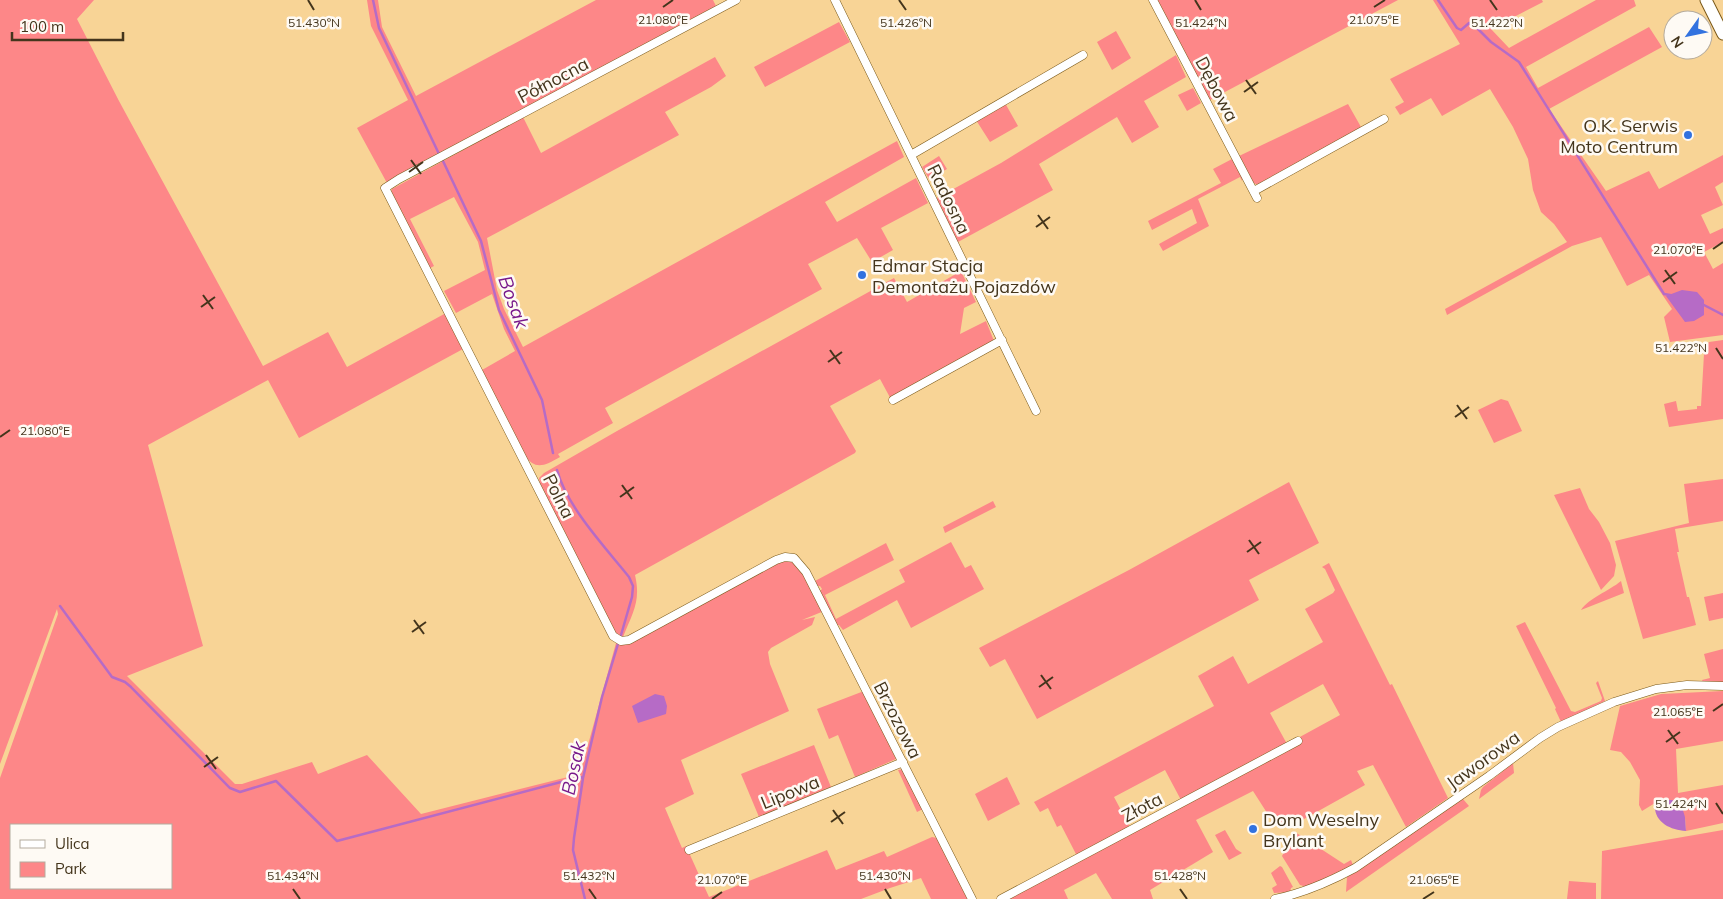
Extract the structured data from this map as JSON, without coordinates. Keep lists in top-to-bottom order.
{
  "streets": {
    "street": [
      "Północna",
      "Dębowa",
      "Radosna",
      "Polna",
      "Brzozowa",
      "Jaworowa",
      "Lipowa",
      "Złota"
    ]
  },
  "crossings": [
    ["Północna", "Polna"],
    ["Polna", "Brzozowa"],
    ["Brzozowa", "Lipowa"]
  ],
  "water": ["Bosak"],
  "places": ["O.K. Serwis Moto Centrum", "Edmar Stacja Demontażu Pojazdów", "Dom Weselny Brylant"],
  "legend": ["Ulica", "Park"],
  "scale_bar": "100 m",
  "north": "bottom left",
  "coordinates": [
    "21.080°E",
    "21.075°E",
    "51.430°N",
    "51.426°N",
    "51.424°N",
    "51.422°N",
    "21.070°E",
    "21.065°E",
    "51.434°N",
    "51.432°N",
    "51.428°N"
  ]
}
